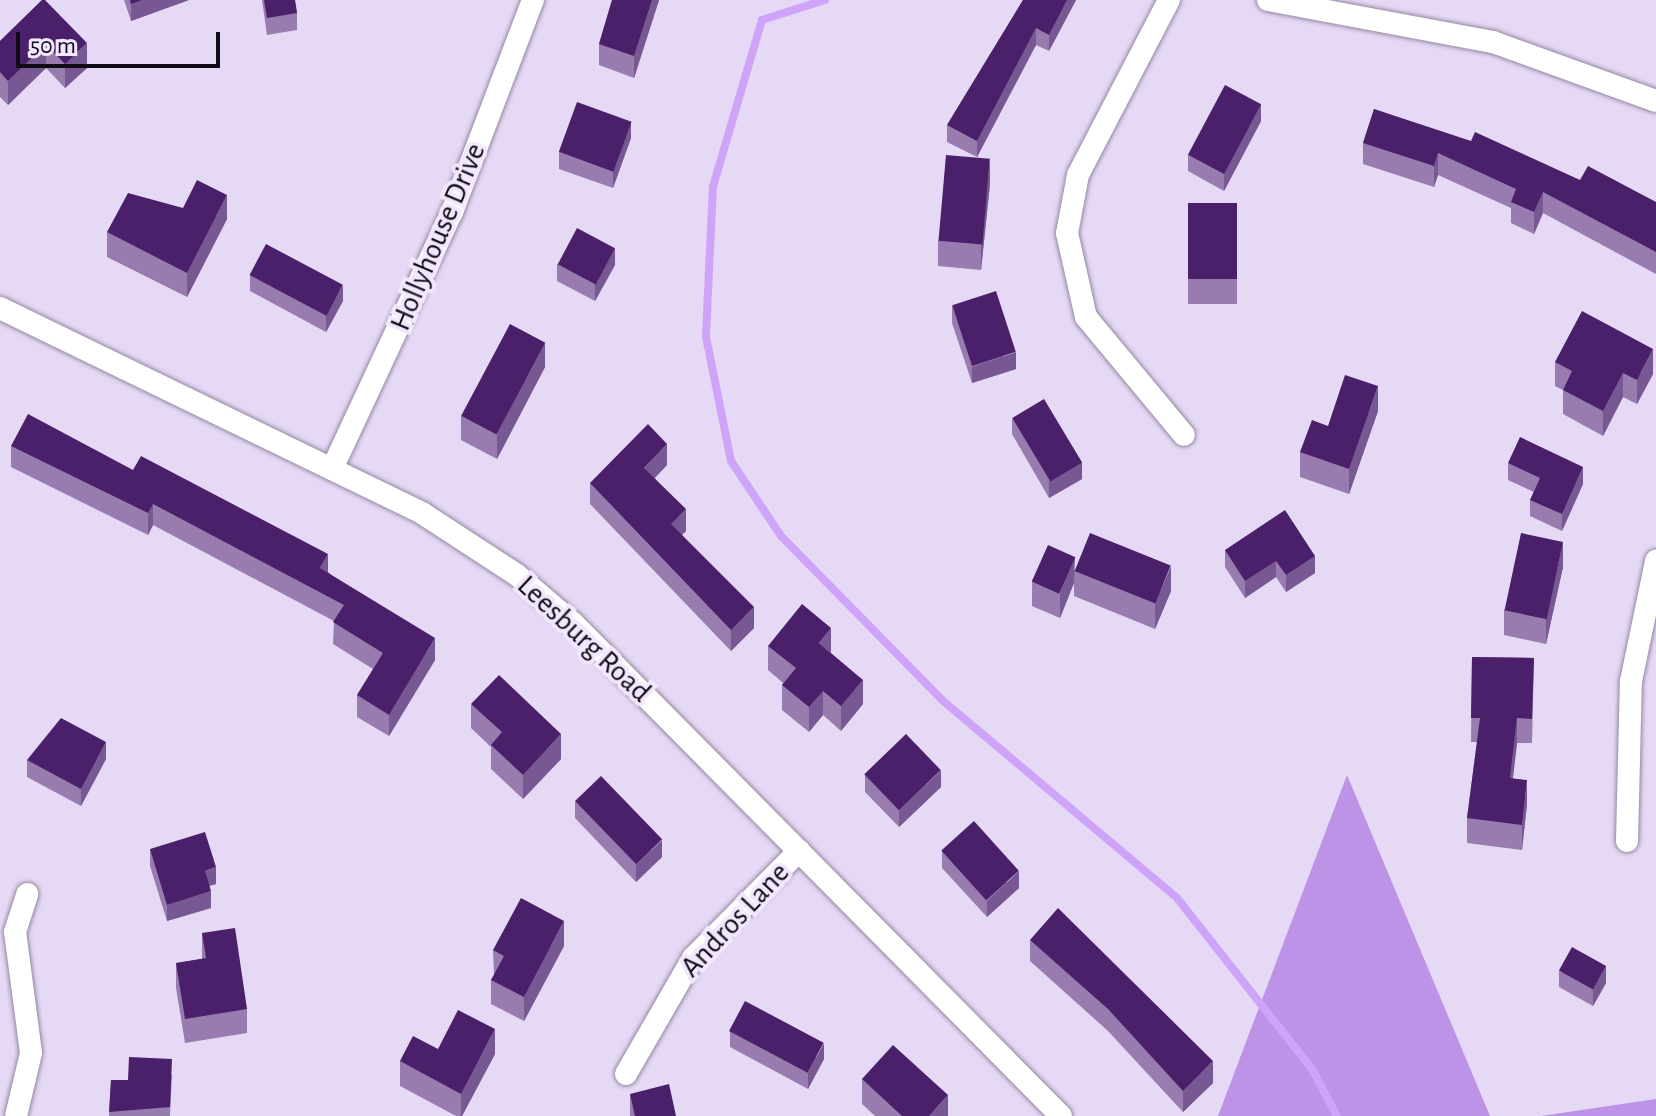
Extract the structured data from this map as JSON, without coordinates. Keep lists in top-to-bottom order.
{
  "streets": {
    "street": ["Hollyhouse Drive", "Leesburg Road", "Andros Lane"]
  },
  "crossings": [
    ["Hollyhouse Drive", "Leesburg Road"],
    ["Leesburg Road", "Andros Lane"]
  ],
  "scale_bar": "50 m"
}
